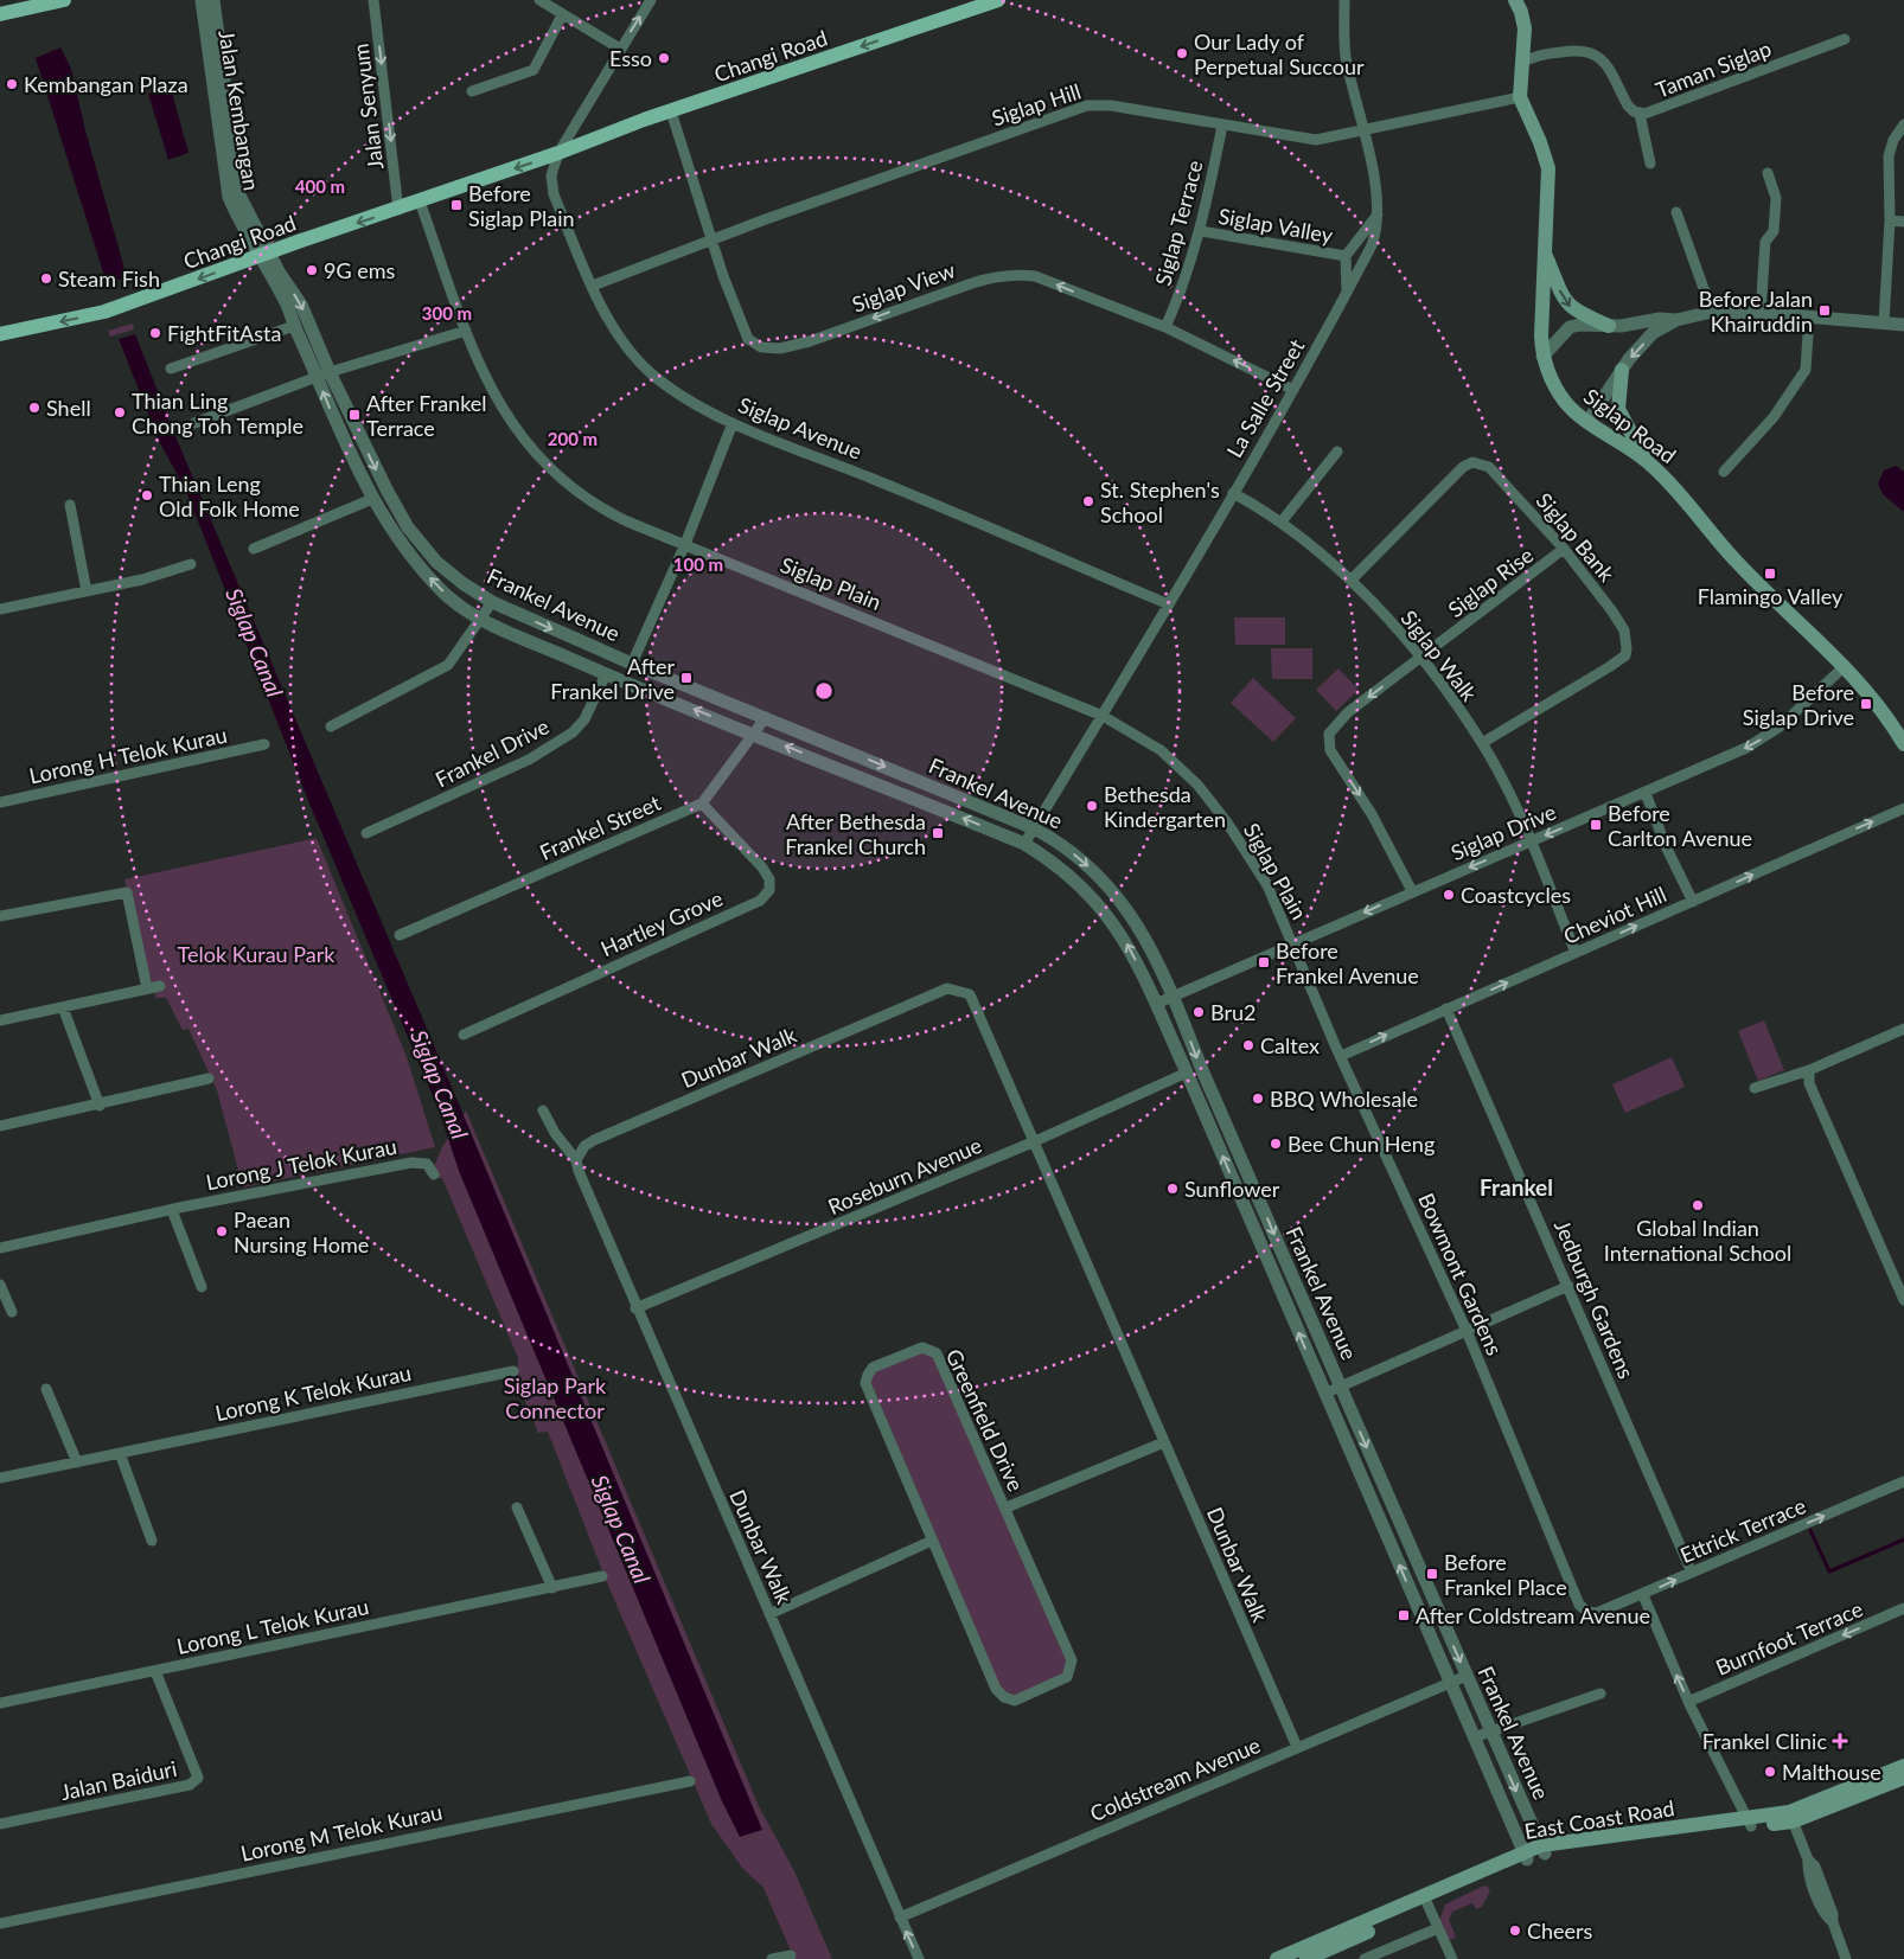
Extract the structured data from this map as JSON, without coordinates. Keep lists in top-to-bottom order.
{
  "streets": {
    "main road": ["Changi Road", "Siglap Road", "East Coast Road"],
    "street": [
      "Taman Siglap",
      "Siglap Hill",
      "Jalan Senyum",
      "Jalan Kembangan",
      "Siglap Terrace",
      "Siglap Valley",
      "Siglap View",
      "La Salle Street",
      "Siglap Avenue",
      "Siglap Bank",
      "Siglap Rise",
      "Siglap Plain",
      "Frankel Avenue",
      "Siglap Walk",
      "Frankel Drive",
      "Lorong H Telok Kurau",
      "Frankel Street",
      "Siglap Drive",
      "Cheviot Hill",
      "Hartley Grove",
      "Dunbar Walk",
      "Lorong J Telok Kurau",
      "Roseburn Avenue",
      "Bowmont Gardens",
      "Jedburgh Gardens",
      "Lorong K Telok Kurau",
      "Greenfield Drive",
      "Ettrick Terrace",
      "Lorong L Telok Kurau",
      "Burnfoot Terrace",
      "Coldstream Avenue",
      "Jalan Baiduri",
      "Lorong M Telok Kurau"
    ]
  },
  "crossings": [
    ["Changi Road", "Jalan Senyum"],
    ["Changi Road", "Jalan Kembangan"],
    ["Changi Road", "Siglap View"],
    ["Changi Road", "Siglap Avenue"],
    ["Changi Road", "Siglap Plain"],
    ["Changi Road", "Frankel Avenue"],
    ["Taman Siglap", "Siglap Road"],
    ["Siglap Hill", "Siglap Terrace"],
    ["Siglap Hill", "Siglap View"],
    ["Siglap Hill", "La Salle Street"],
    ["Siglap Hill", "Siglap Road"],
    ["Siglap Hill", "Siglap Avenue"],
    ["Jalan Kembangan", "Frankel Avenue"],
    ["Siglap Terrace", "Siglap Valley"],
    ["Siglap Terrace", "Siglap View"],
    ["Siglap View", "La Salle Street"],
    ["La Salle Street", "Siglap Avenue"],
    ["La Salle Street", "Siglap Plain"],
    ["La Salle Street", "Frankel Avenue"],
    ["La Salle Street", "Siglap Walk"],
    ["Siglap Road", "Siglap Drive"],
    ["Siglap Bank", "Siglap Rise"],
    ["Siglap Bank", "Siglap Walk"],
    ["Siglap Rise", "Siglap Walk"],
    ["Siglap Rise", "Siglap Drive"],
    ["Siglap Plain", "Siglap Drive"],
    ["Siglap Plain", "Bowmont Gardens"],
    ["Frankel Avenue", "Frankel Drive"],
    ["Frankel Avenue", "Frankel Street"],
    ["Frankel Avenue", "Siglap Drive"],
    ["Frankel Avenue", "Roseburn Avenue"],
    ["Frankel Avenue", "Coldstream Avenue"],
    ["Frankel Avenue", "East Coast Road"],
    ["Siglap Walk", "Siglap Drive"],
    ["Siglap Walk", "Cheviot Hill"],
    ["Frankel Street", "Hartley Grove"],
    ["Siglap Drive", "Bowmont Gardens"],
    ["Cheviot Hill", "Bowmont Gardens"],
    ["Cheviot Hill", "Jedburgh Gardens"],
    ["Dunbar Walk", "Roseburn Avenue"],
    ["Dunbar Walk", "Greenfield Drive"],
    ["Dunbar Walk", "Coldstream Avenue"],
    ["Bowmont Gardens", "Ettrick Terrace"],
    ["Jedburgh Gardens", "Ettrick Terrace"],
    ["Lorong L Telok Kurau", "Jalan Baiduri"]
  ],
  "one_way": [
    "Changi Road",
    "Jalan Senyum",
    "Siglap View",
    "Siglap Drive",
    "Cheviot Hill",
    "Ettrick Terrace",
    "Burnfoot Terrace"
  ],
  "districts": ["Frankel"],
  "water": ["Siglap Canal"],
  "parks": ["Telok Kurau Park", "Siglap Park Connector"],
  "places": {
    "other": [
      "Our Lady of Perpetual Succour",
      "Esso",
      "Kembangan Plaza",
      "9G ems",
      "Steam Fish",
      "FightFitAsta",
      "Shell",
      "Thian Ling Chong Toh Temple",
      "Thian Leng Old Folk Home",
      "St. Stephen's School",
      "Bethesda Kindergarten",
      "Coastcycles",
      "Bru2",
      "Caltex",
      "BBQ Wholesale",
      "Bee Chun Heng",
      "Sunflower",
      "Global Indian International School",
      "Paean Nursing Home",
      "Malthouse",
      "Cheers"
    ],
    "transit": [
      "Before Siglap Plain",
      "Before Jalan Khairuddin",
      "After Frankel Terrace",
      "Flamingo Valley",
      "After Frankel Drive",
      "Before Siglap Drive",
      "Before Carlton Avenue",
      "After Bethesda Frankel Church",
      "Before Frankel Avenue",
      "Before Frankel Place",
      "After Coldstream Avenue"
    ],
    "health": ["Frankel Clinic"]
  },
  "rings": [
    "400 m",
    "300 m",
    "200 m",
    "100 m"
  ]
}
